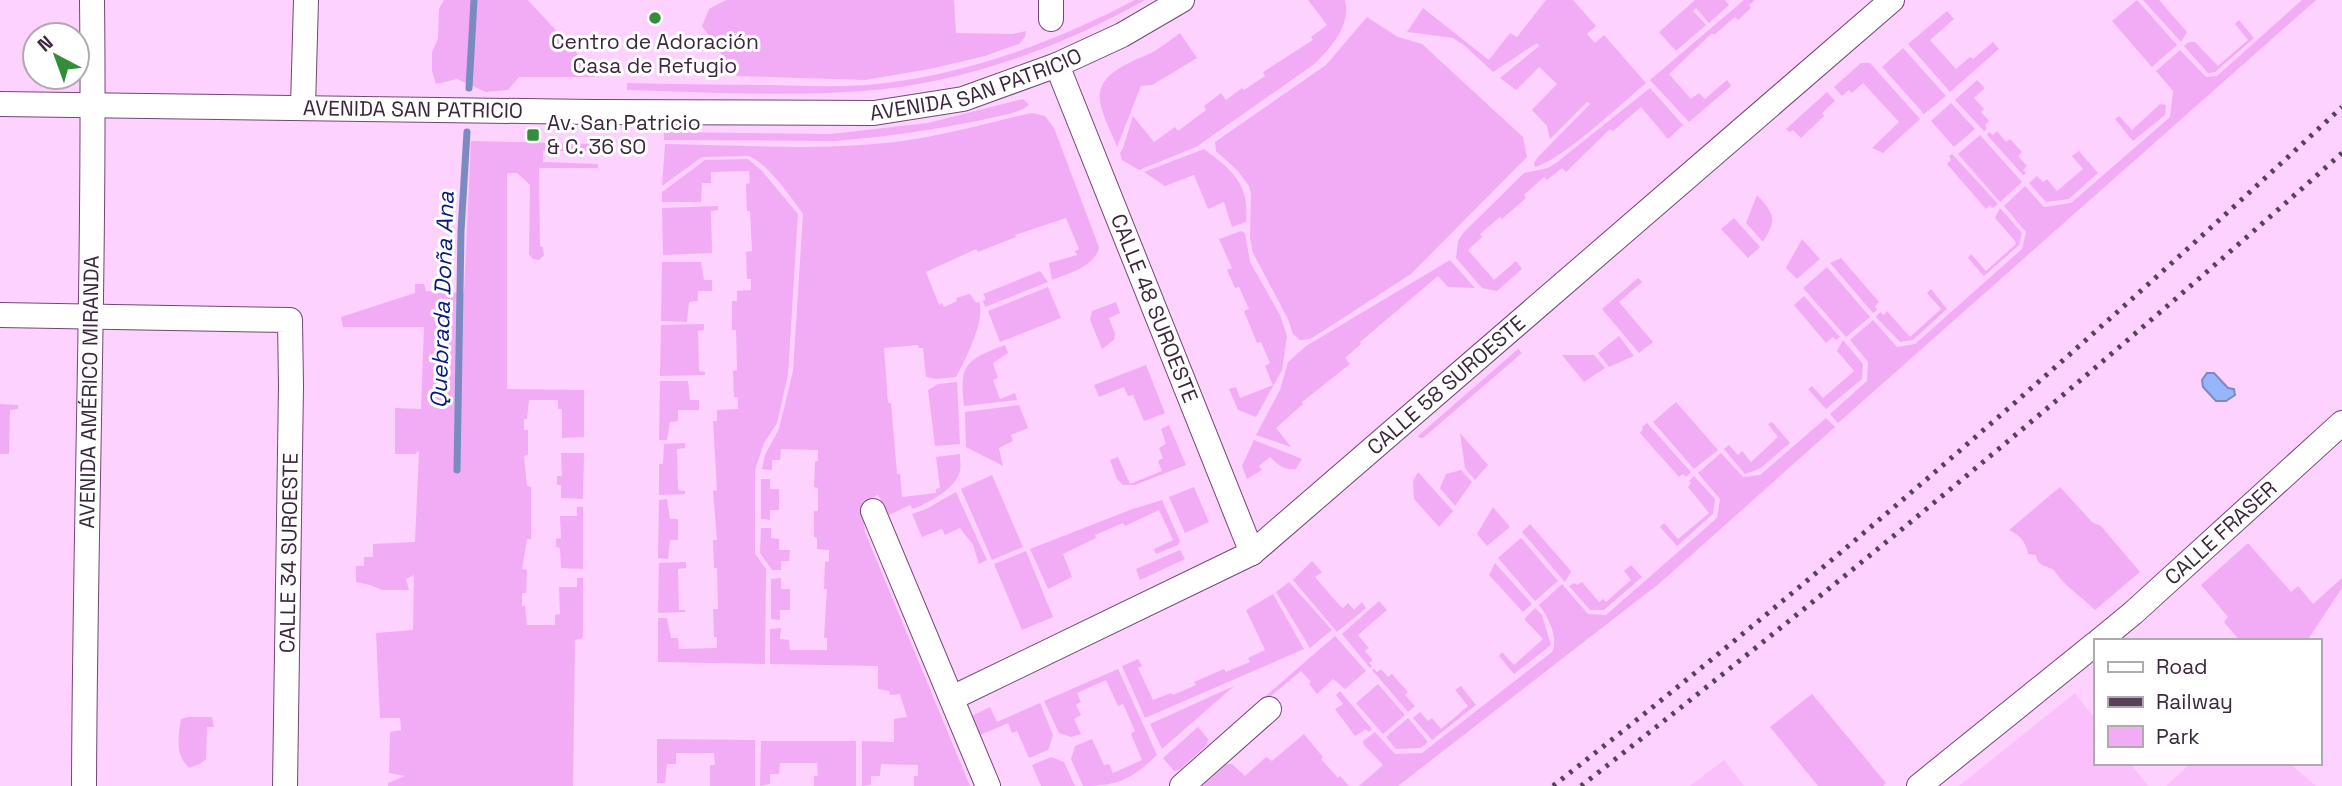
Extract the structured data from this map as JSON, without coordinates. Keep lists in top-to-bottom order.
{
  "streets": {
    "street": [
      "AVENIDA SAN PATRICIO",
      "CALLE 48 SUROESTE",
      "CALLE 58 SUROESTE",
      "AVENIDA AMÉRICO MIRANDA",
      "CALLE FRASER",
      "CALLE 34 SUROESTE"
    ]
  },
  "crossings": [
    ["AVENIDA SAN PATRICIO", "CALLE 48 SUROESTE"],
    ["AVENIDA SAN PATRICIO", "AVENIDA AMÉRICO MIRANDA"],
    ["CALLE 48 SUROESTE", "CALLE 58 SUROESTE"],
    ["AVENIDA AMÉRICO MIRANDA", "CALLE 34 SUROESTE"]
  ],
  "water": ["Quebrada Doña Ana"],
  "places": {
    "other": ["Centro de Adoración Casa de Refugio"],
    "transit": ["Av. San Patricio & C. 36 SO"]
  },
  "legend": ["Road", "Railway", "Park"],
  "north": "top left"
}
